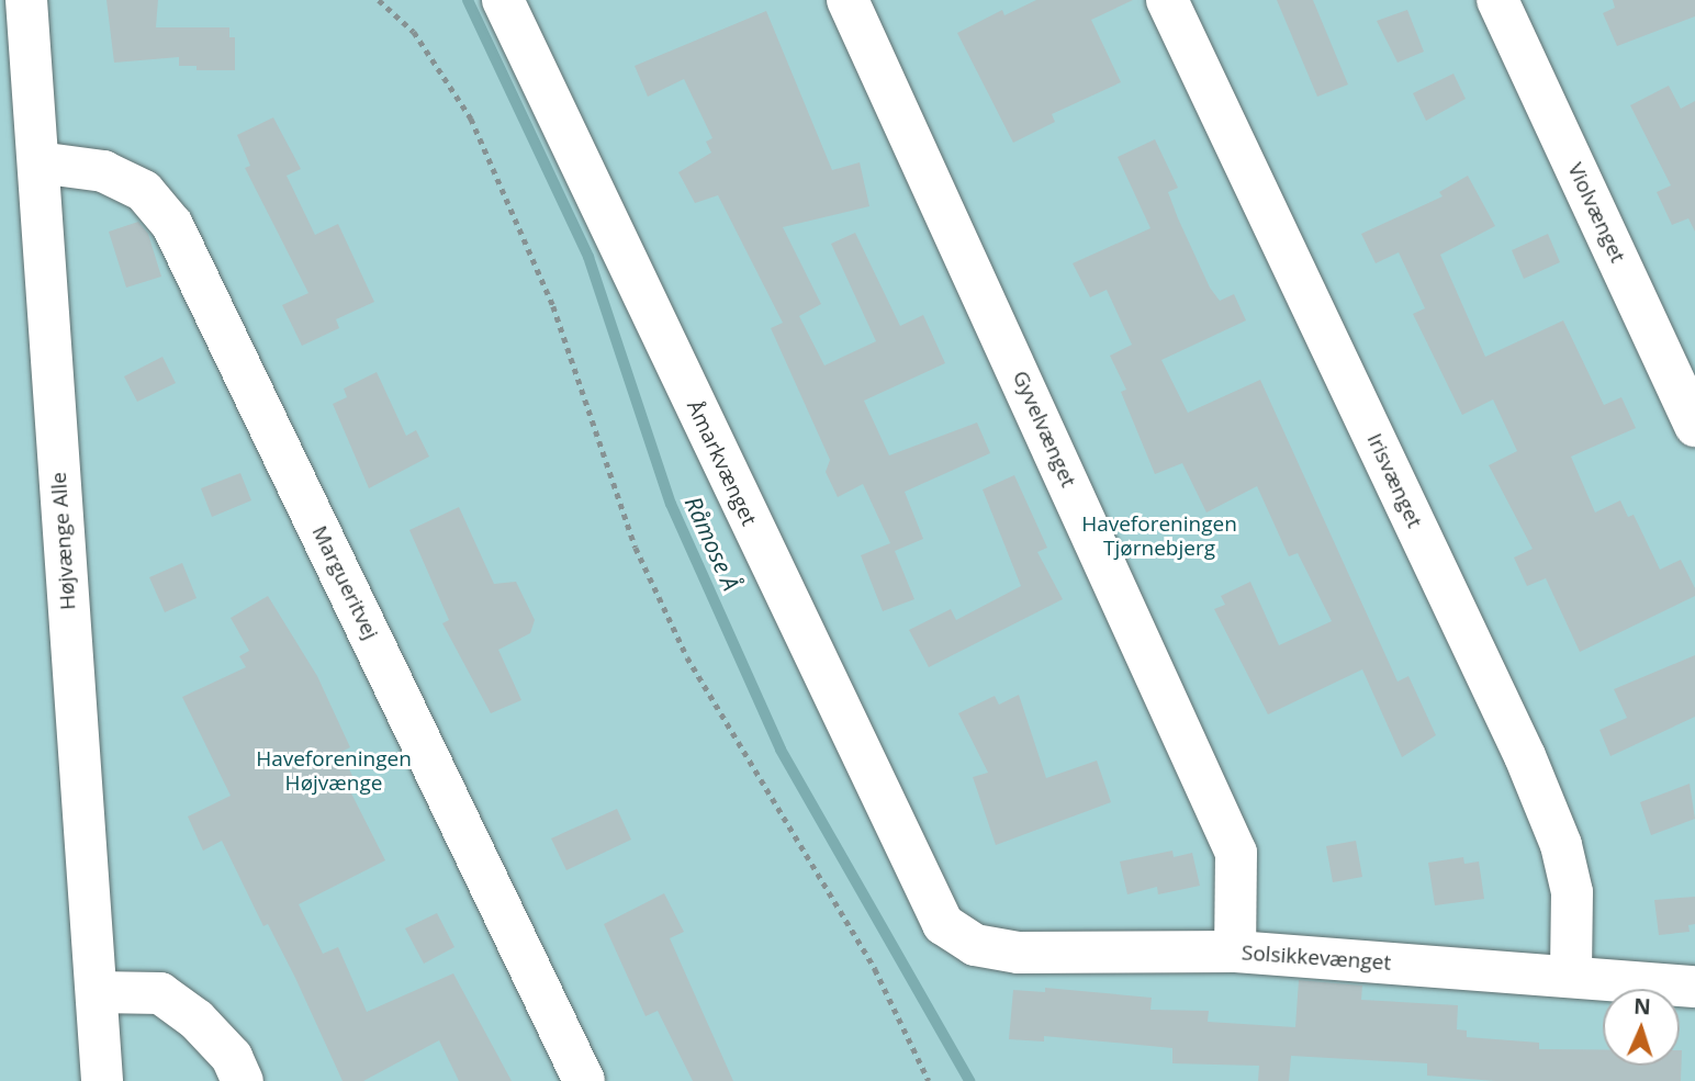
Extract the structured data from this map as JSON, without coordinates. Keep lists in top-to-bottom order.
{
  "streets": {
    "street": [
      "Violvænget",
      "Gyvelvænget",
      "Åmarkvænget",
      "Irisvænget",
      "Højvænge Alle",
      "Margueritvej",
      "Solsikkevænget"
    ]
  },
  "crossings": [
    ["Gyvelvænget", "Solsikkevænget"],
    ["Åmarkvænget", "Solsikkevænget"],
    ["Irisvænget", "Solsikkevænget"],
    ["Højvænge Alle", "Margueritvej"]
  ],
  "water": ["Råmose Å"],
  "parks": ["Haveforeningen Tjørnebjerg", "Haveforeningen Højvænge"],
  "north": "top"
}
